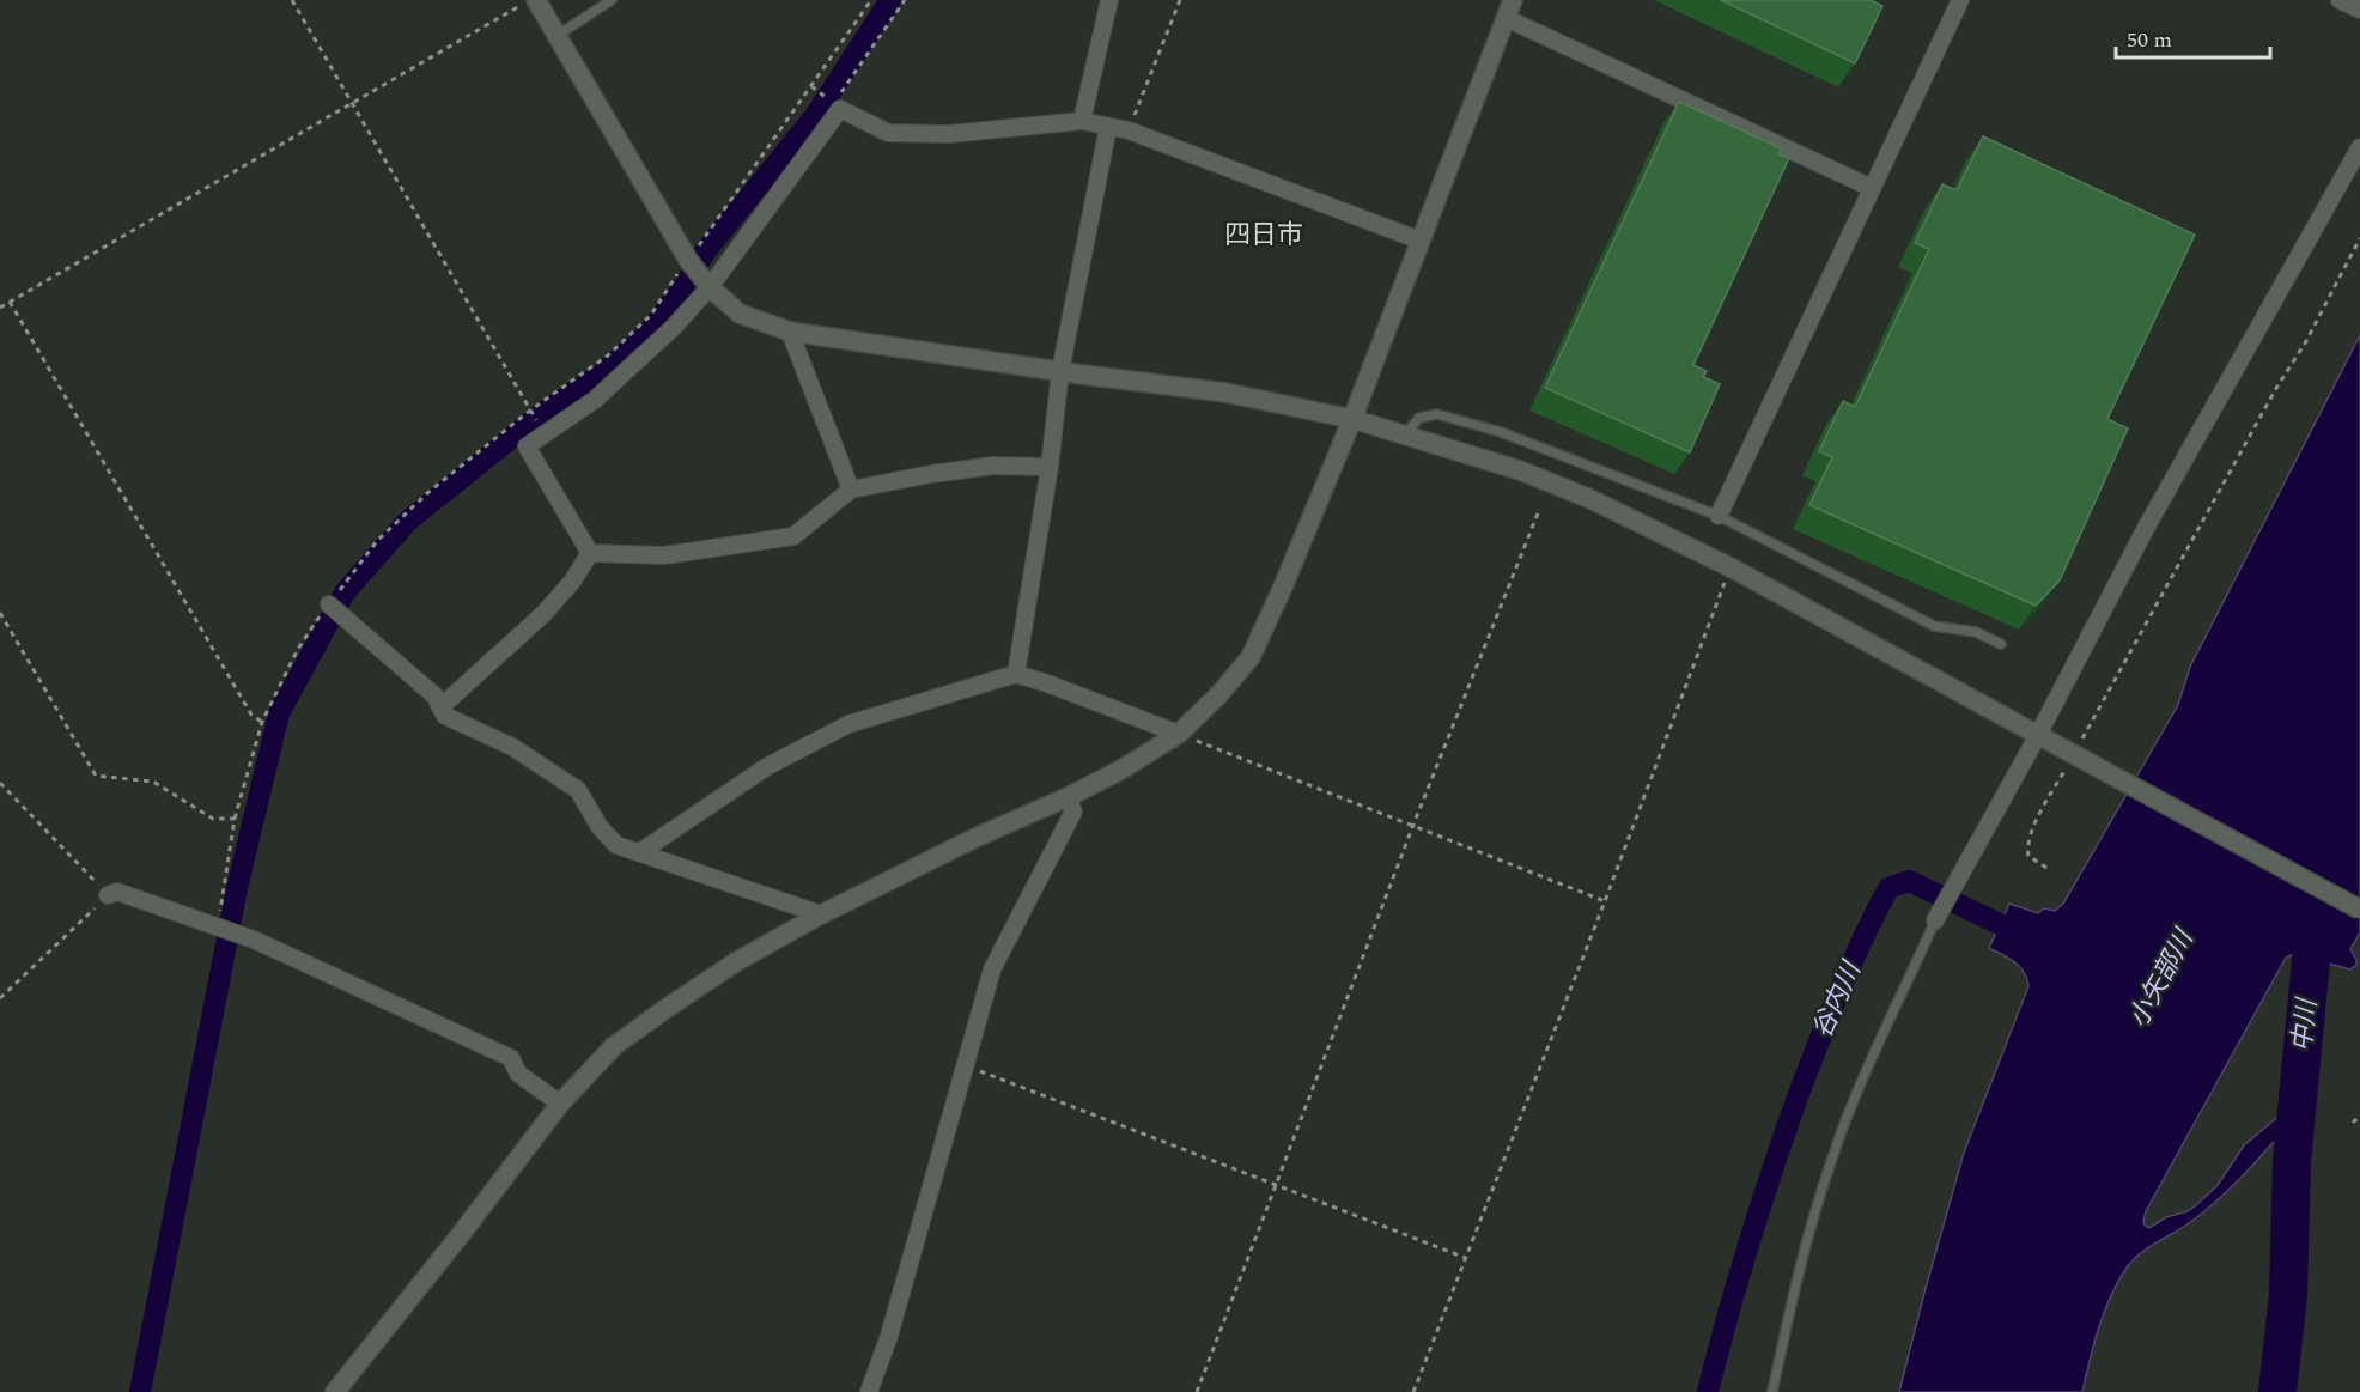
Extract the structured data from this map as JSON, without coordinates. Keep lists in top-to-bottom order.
{
  "districts": ["四日市"],
  "water": ["小矢部川", "谷内川", "中川"],
  "scale_bar": "50 m"
}
